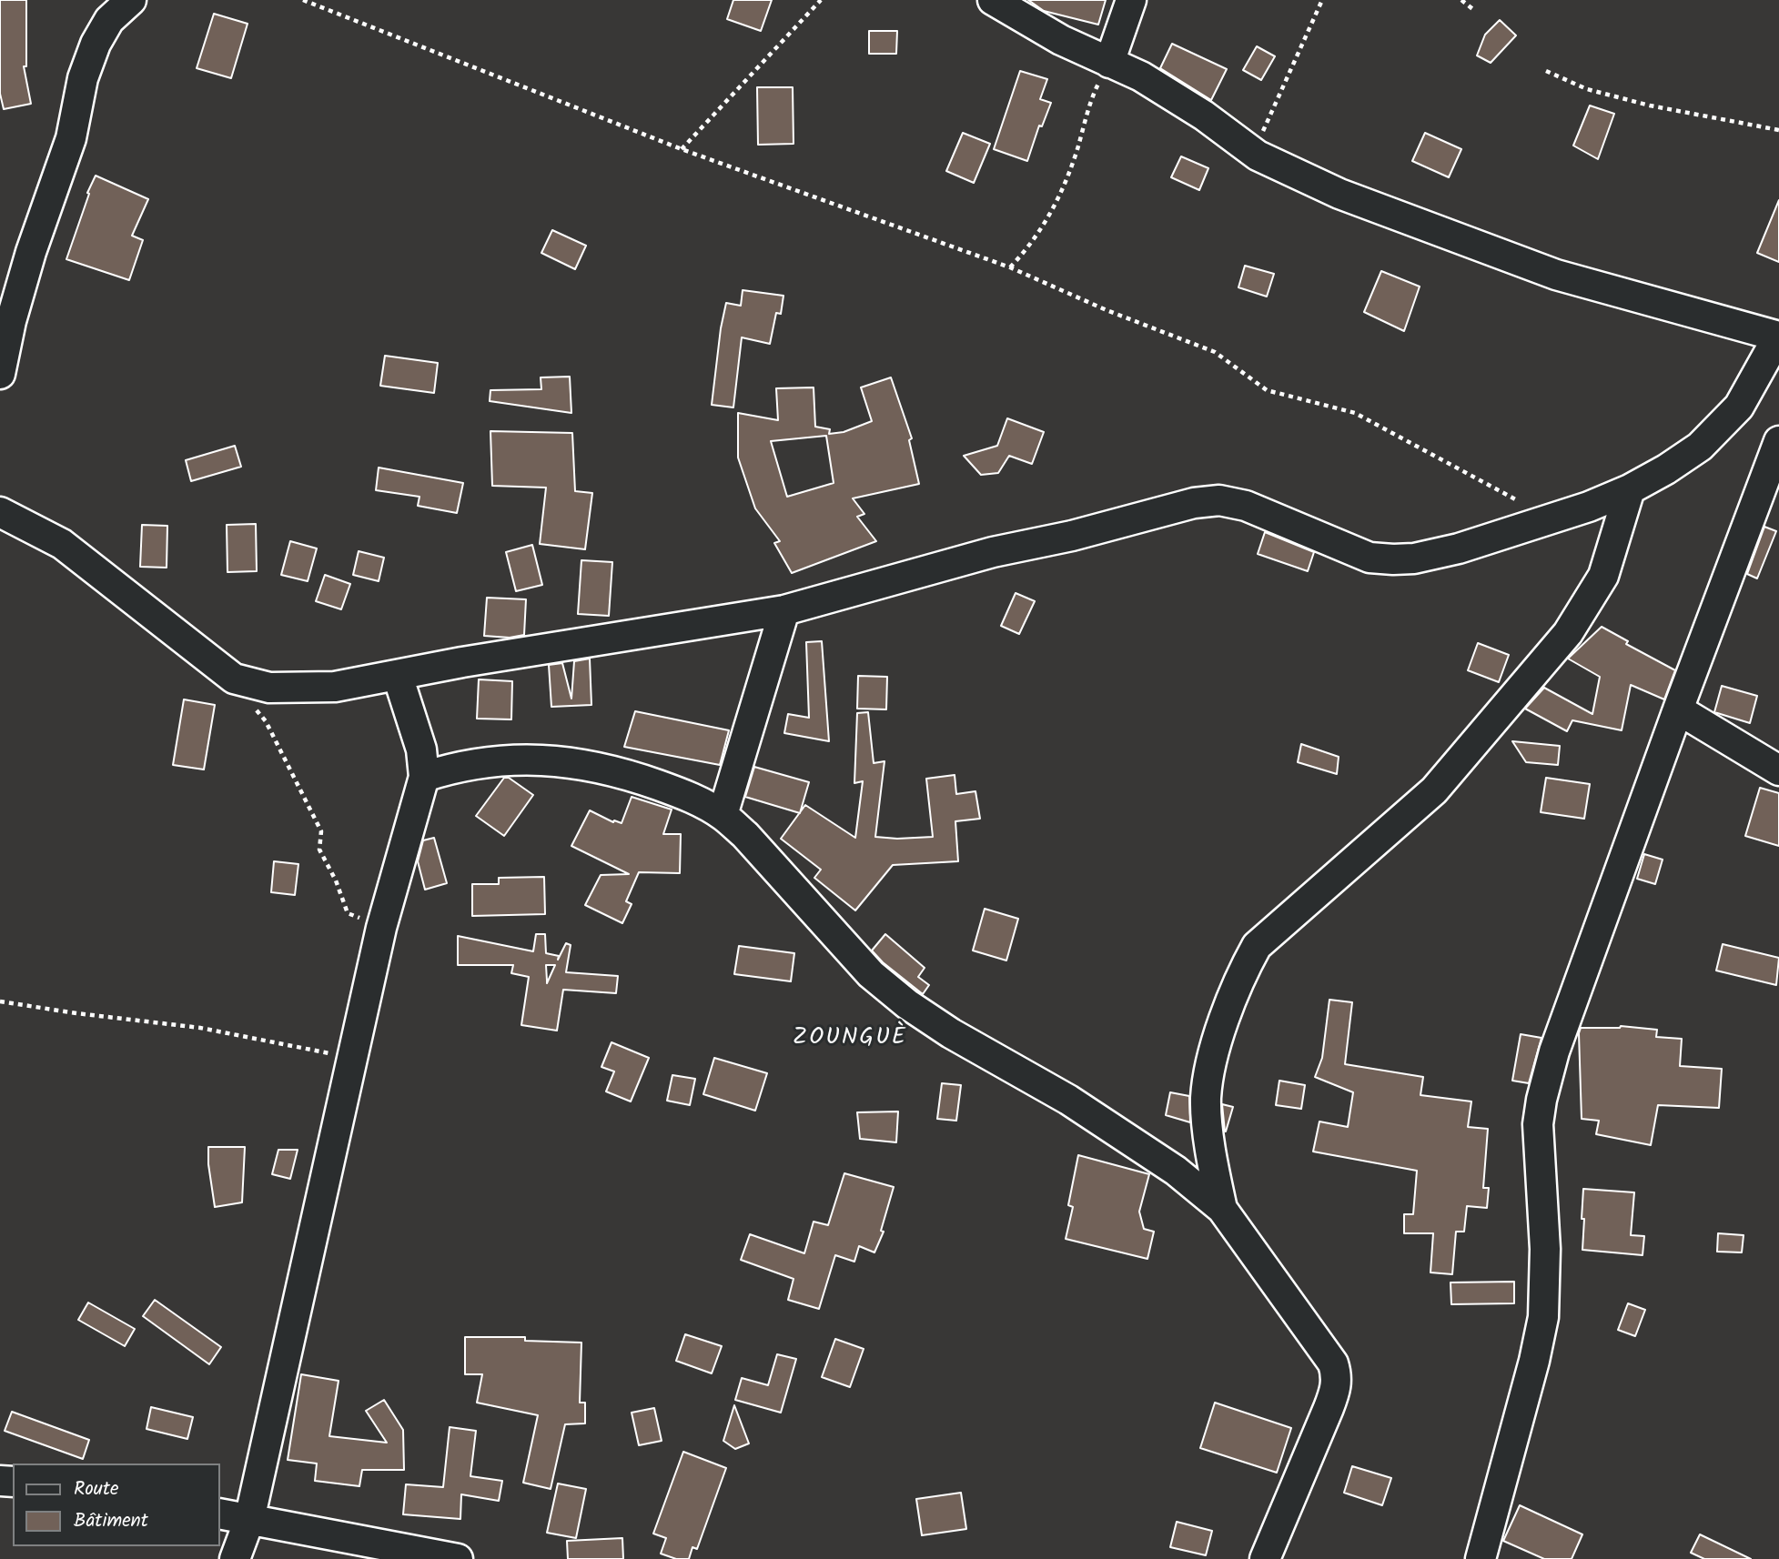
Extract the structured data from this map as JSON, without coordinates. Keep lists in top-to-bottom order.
{
  "districts": ["ZOUNGUÈ"],
  "legend": ["Route", "Bâtiment"]
}
